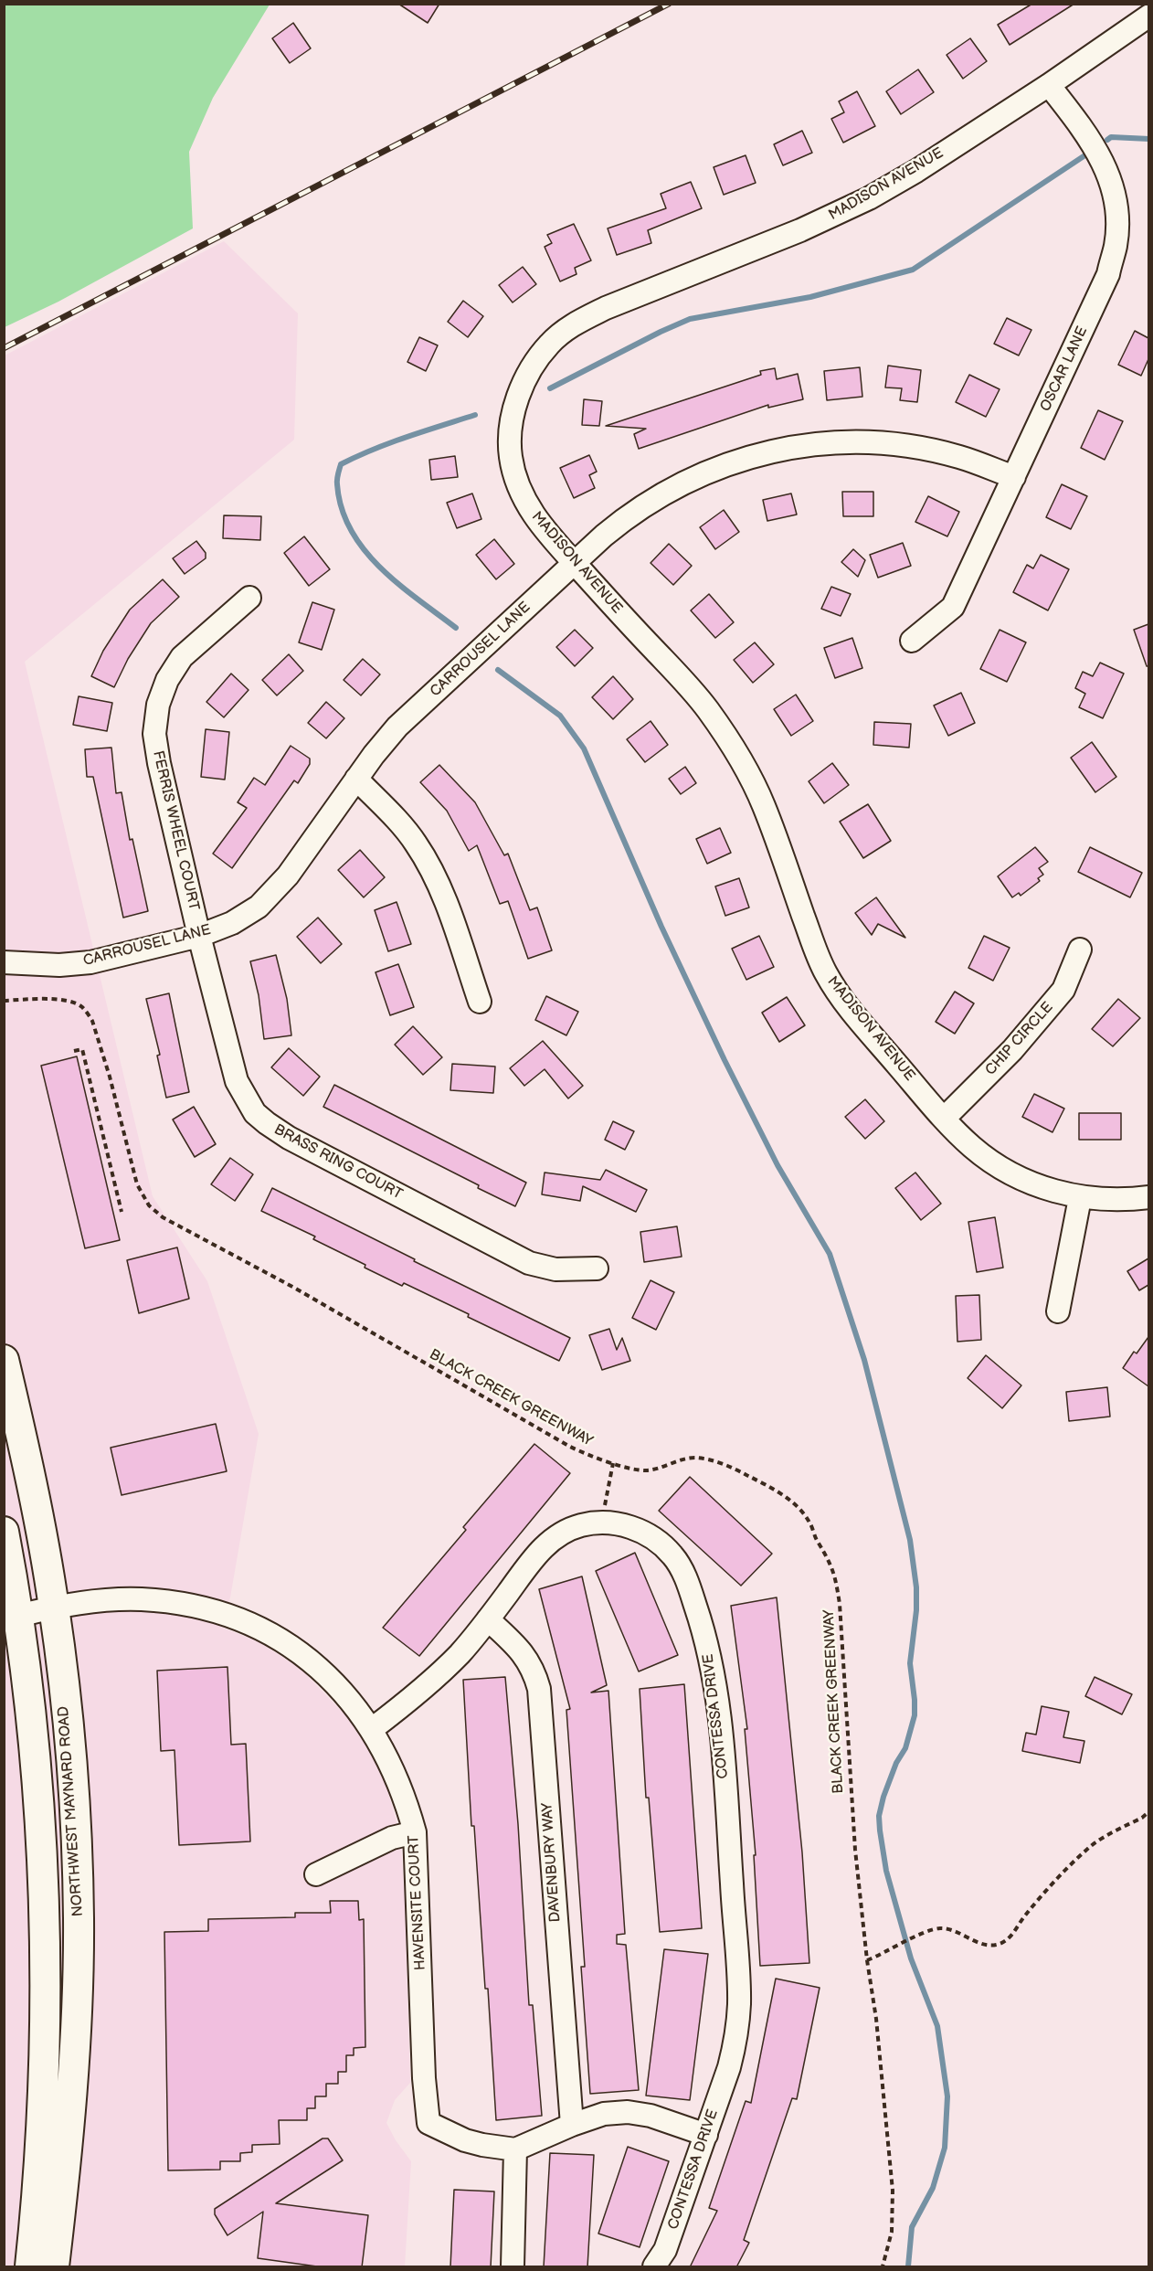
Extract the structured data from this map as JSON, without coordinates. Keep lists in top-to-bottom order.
{
  "streets": {
    "main road": ["NORTHWEST MAYNARD ROAD"],
    "street": [
      "MADISON AVENUE",
      "OSCAR LANE",
      "CARROUSEL LANE",
      "FERRIS WHEEL COURT",
      "CHIP CIRCLE",
      "BRASS RING COURT",
      "CONTESSA DRIVE",
      "DAVENBURY WAY",
      "HAVENSITE COURT"
    ],
    "path": ["BLACK CREEK GREENWAY"]
  },
  "crossings": [
    ["MADISON AVENUE", "OSCAR LANE"],
    ["MADISON AVENUE", "CARROUSEL LANE"],
    ["MADISON AVENUE", "CHIP CIRCLE"],
    ["OSCAR LANE", "CARROUSEL LANE"],
    ["CARROUSEL LANE", "FERRIS WHEEL COURT"],
    ["CARROUSEL LANE", "BRASS RING COURT"],
    ["FERRIS WHEEL COURT", "BRASS RING COURT"],
    ["CONTESSA DRIVE", "DAVENBURY WAY"],
    ["CONTESSA DRIVE", "HAVENSITE COURT"],
    ["NORTHWEST MAYNARD ROAD", "HAVENSITE COURT"]
  ]
}
